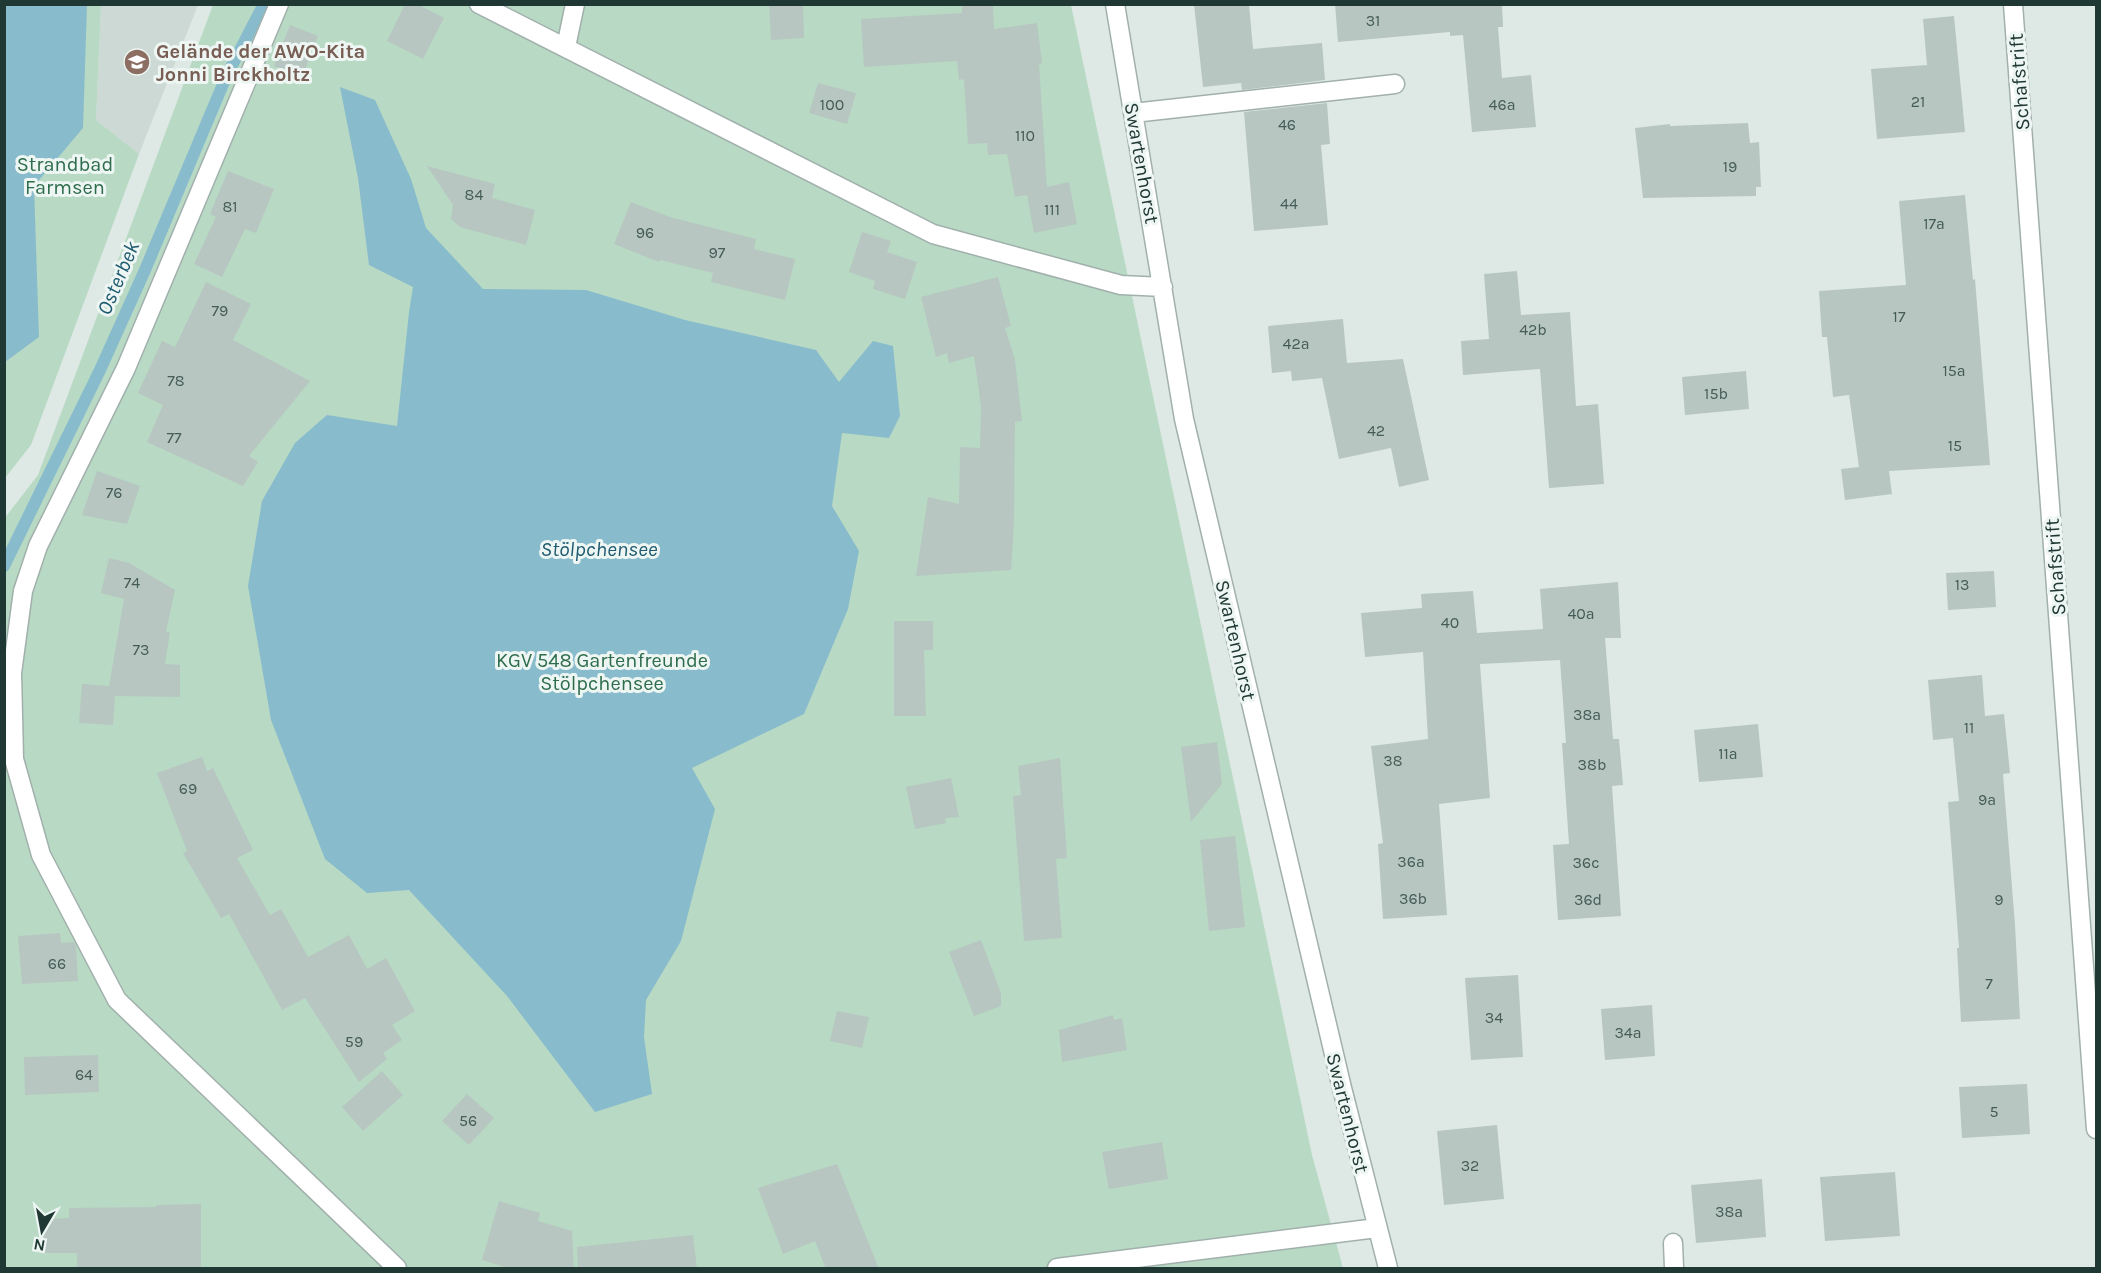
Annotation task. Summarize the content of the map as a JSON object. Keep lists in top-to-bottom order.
{
  "streets": {
    "street": ["Schafstrift", "Swartenhorst"]
  },
  "water": ["Osterbek", "Stölpchensee"],
  "parks": ["Strandbad Farmsen", "KGV 548 Gartenfreunde Stölpchensee"],
  "places": {
    "school or university": ["Gelände der AWO-Kita Jonni Birckholtz"]
  },
  "house_numbers": [
    "31",
    "21",
    "100",
    "46a",
    "46",
    "110",
    "19",
    "84",
    "44",
    "81",
    "111",
    "17a",
    "96",
    "97",
    "79",
    "17",
    "42b",
    "42a",
    "15a",
    "78",
    "15b",
    "42",
    "77",
    "15",
    "76",
    "74",
    "13",
    "40a",
    "40",
    "73",
    "38a",
    "11",
    "11a",
    "38",
    "38b",
    "69",
    "9a",
    "36a",
    "36c",
    "36b",
    "36d",
    "9",
    "66",
    "7",
    "34",
    "34a",
    "59",
    "64",
    "5",
    "56",
    "32",
    "38a"
  ],
  "north": "bottom"
}
